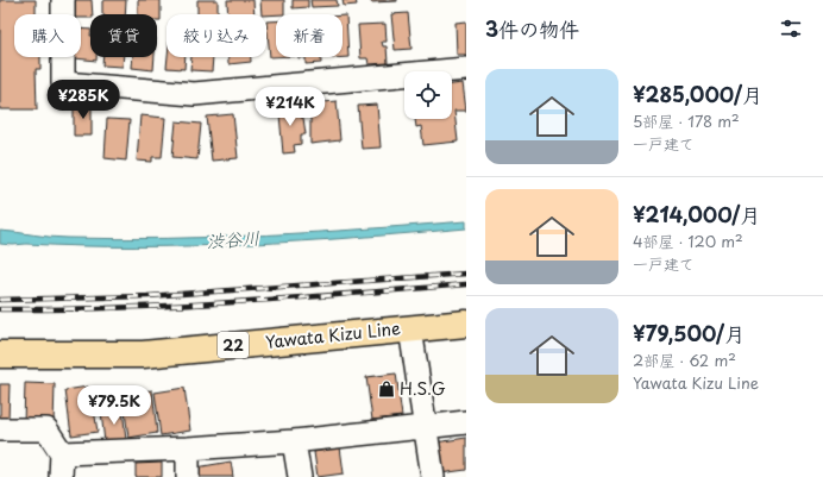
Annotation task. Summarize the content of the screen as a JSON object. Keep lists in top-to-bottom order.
{
  "streets": {
    "main road": ["Yawata Kizu Line", "22"]
  },
  "water": ["渋谷川"],
  "places": {
    "shop": ["H.S.G"]
  },
  "page": {
    "heading": "3件の物件",
    "chip": [
      "購入",
      "賃貸",
      "絞り込み",
      "新着"
    ],
    "list": [
      {
        "name": "¥285,000/月",
        "note": "5部屋 · 178 m² · 一戸建て"
      },
      {
        "name": "¥214,000/月",
        "note": "4部屋 · 120 m² · 一戸建て"
      },
      {
        "name": "¥79,500/月",
        "note": "2部屋 · 62 m² · Yawata Kizu Line"
      }
    ],
    "price": ["¥285K", "¥214K", "¥79.5K"]
  }
}
